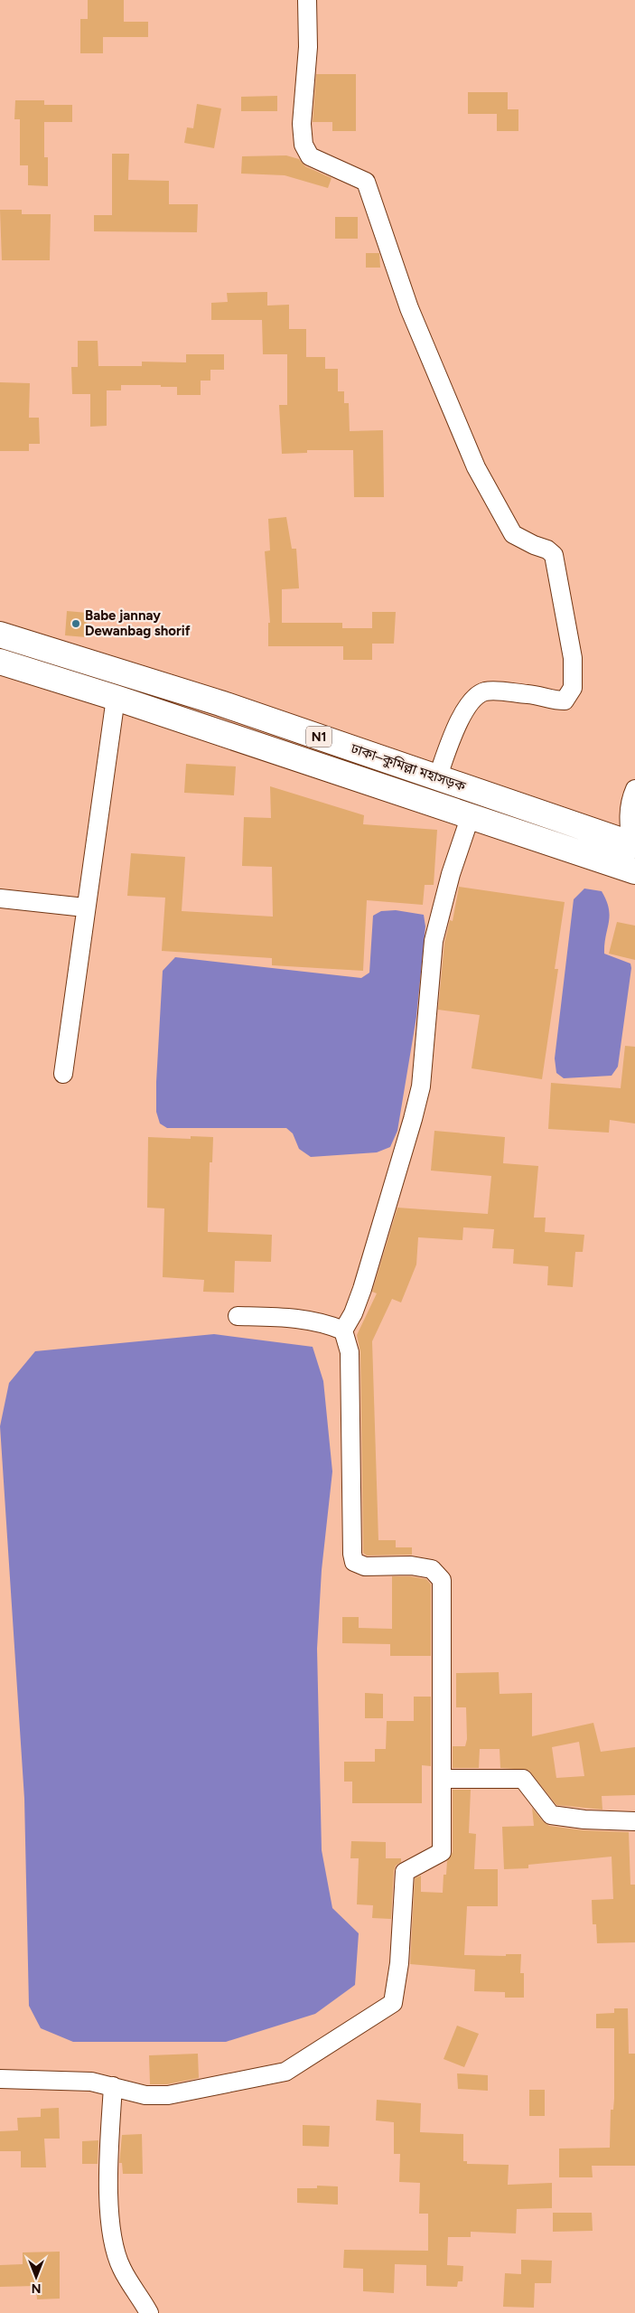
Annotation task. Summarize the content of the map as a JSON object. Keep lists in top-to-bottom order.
{
  "streets": {
    "highway": ["N1", "ঢাকা–কুমিল্লা মহাসড়ক"]
  },
  "places": ["Babe jannay Dewanbag shorif"],
  "north": "bottom"
}
